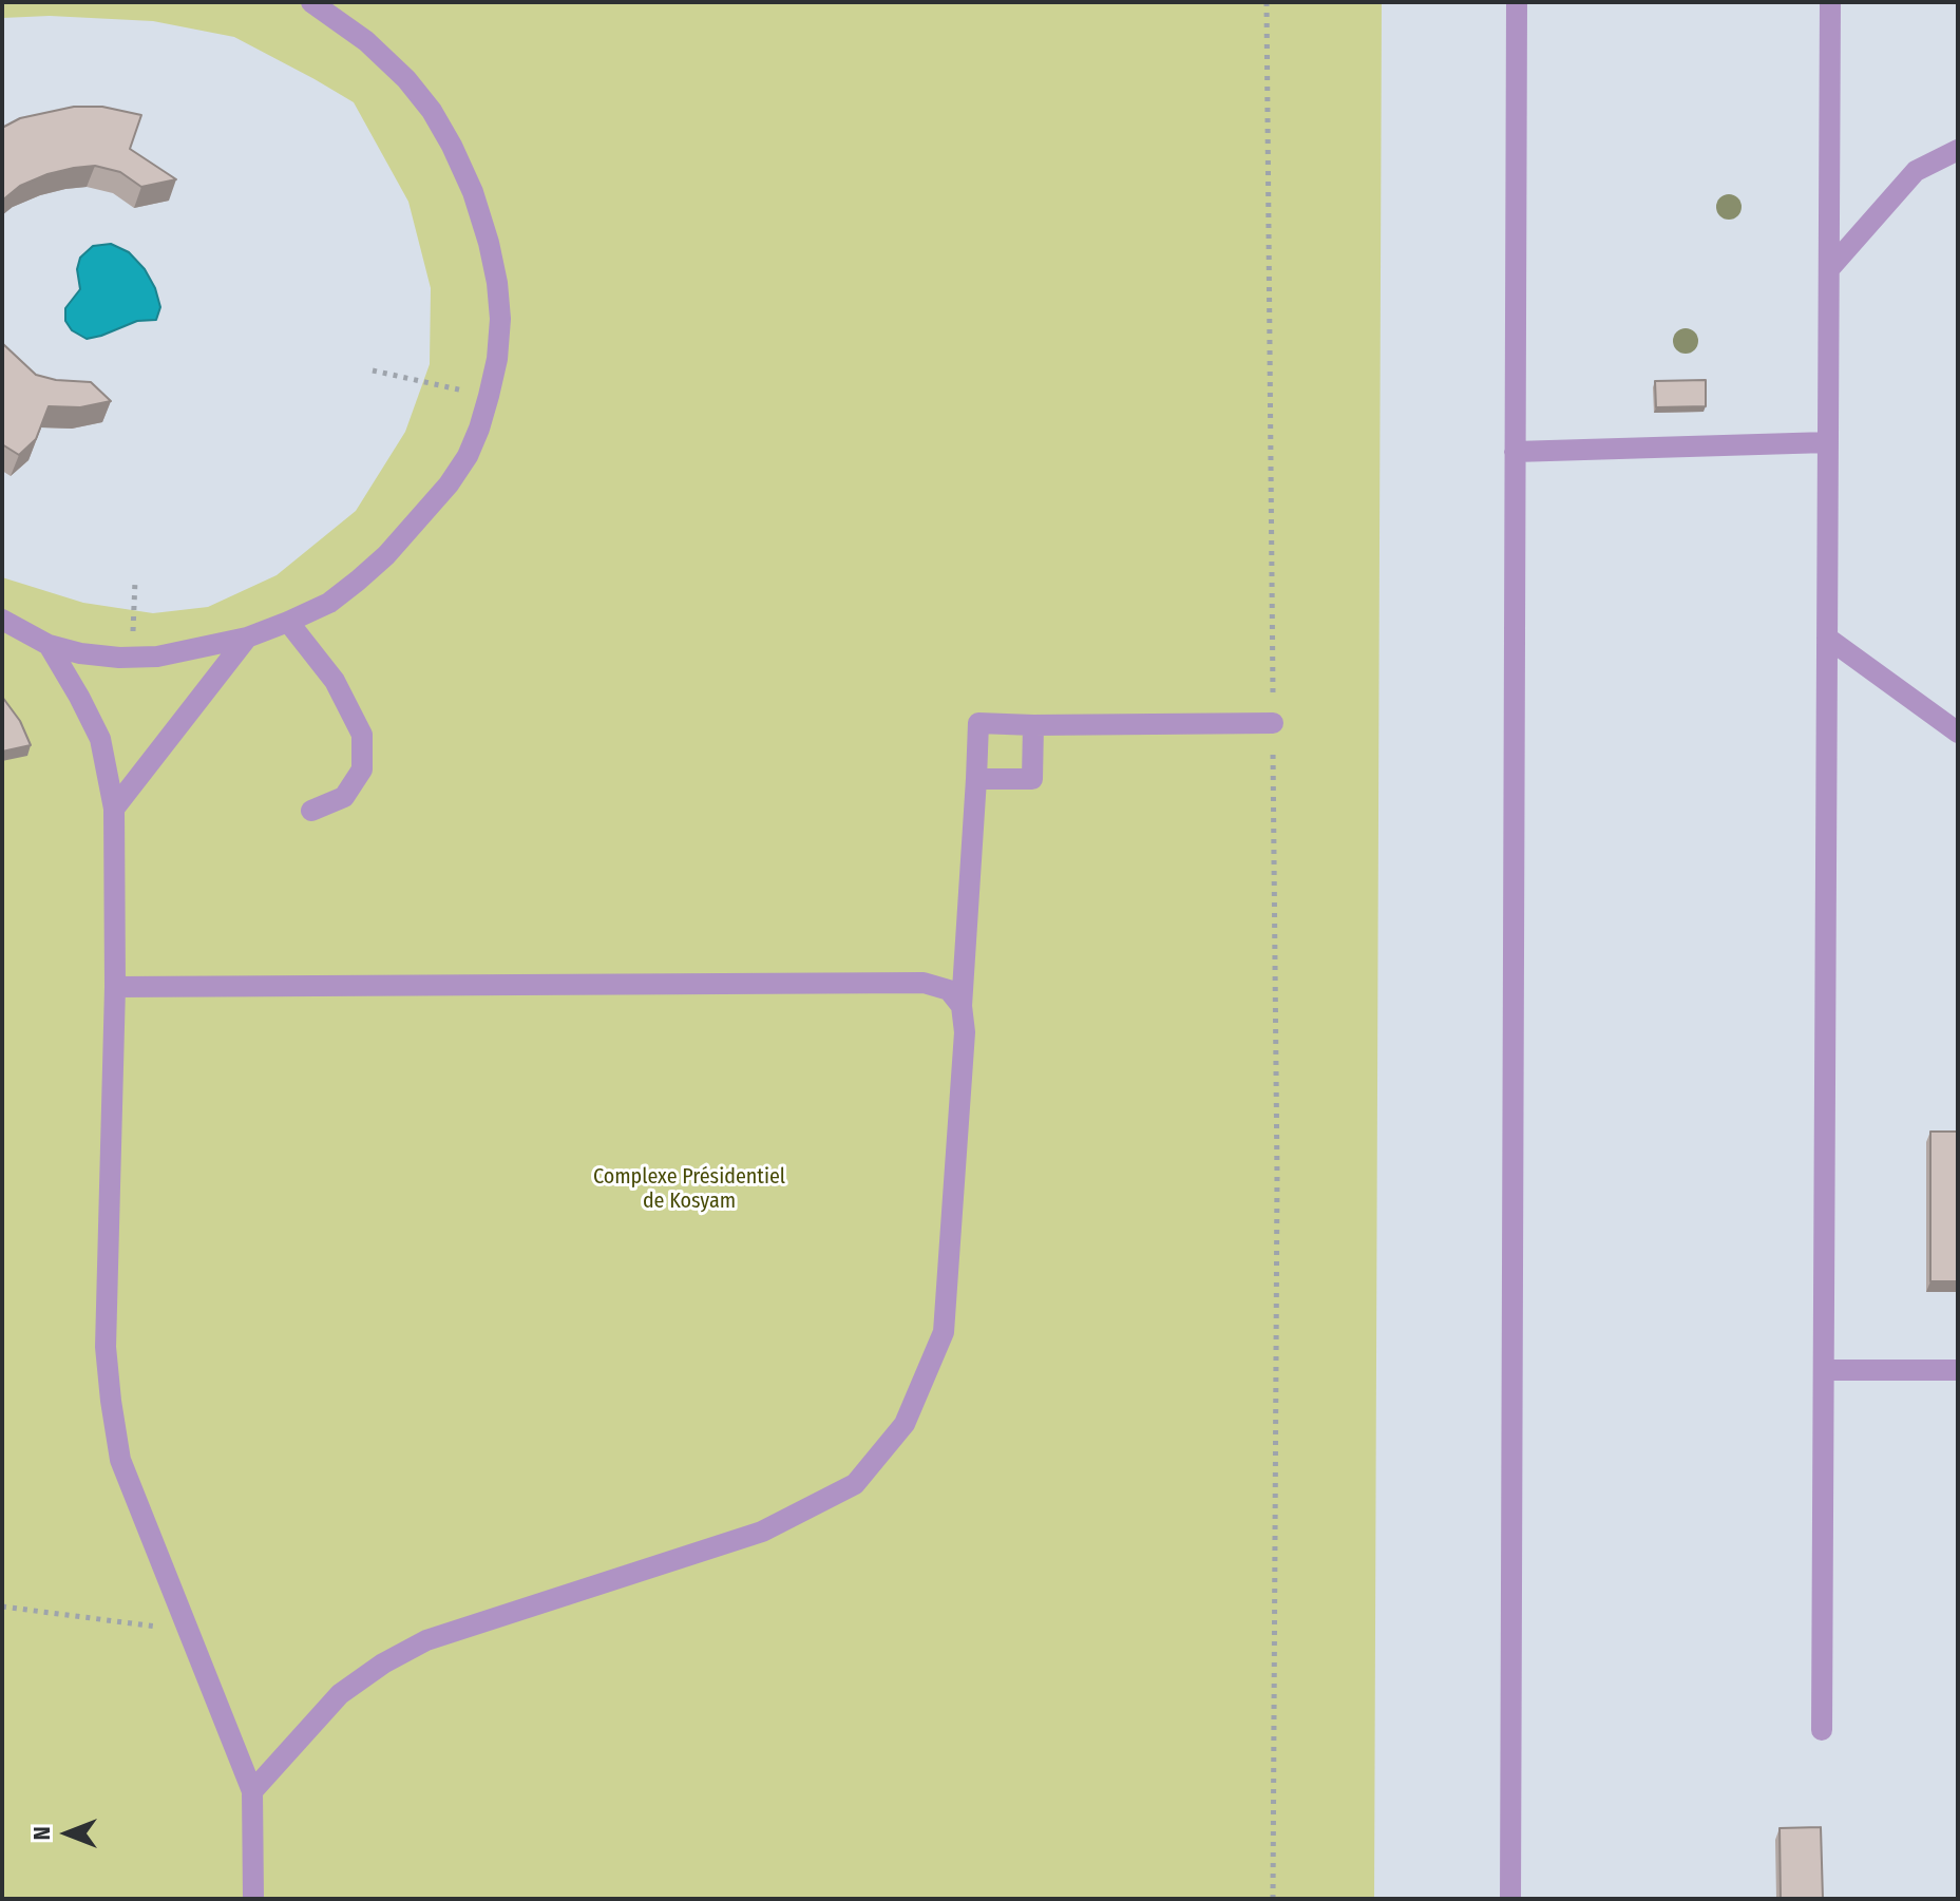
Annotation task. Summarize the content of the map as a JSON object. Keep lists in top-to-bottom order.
{
  "parks": ["Complexe Présidentiel de Kosyam"],
  "north": "left"
}
